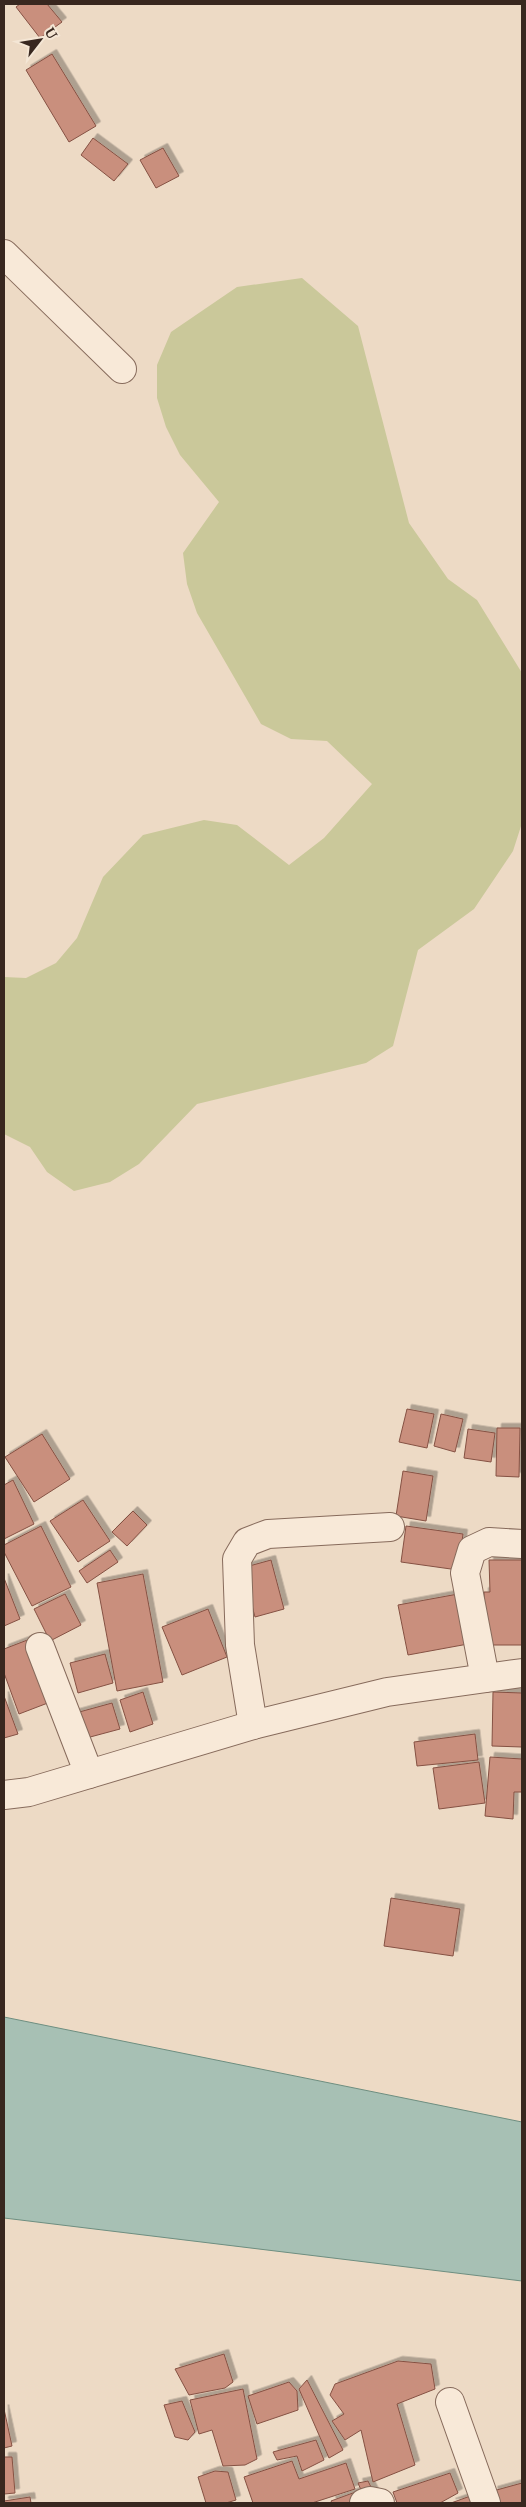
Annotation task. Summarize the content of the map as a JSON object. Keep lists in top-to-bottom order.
{
  "north": "top right"
}
